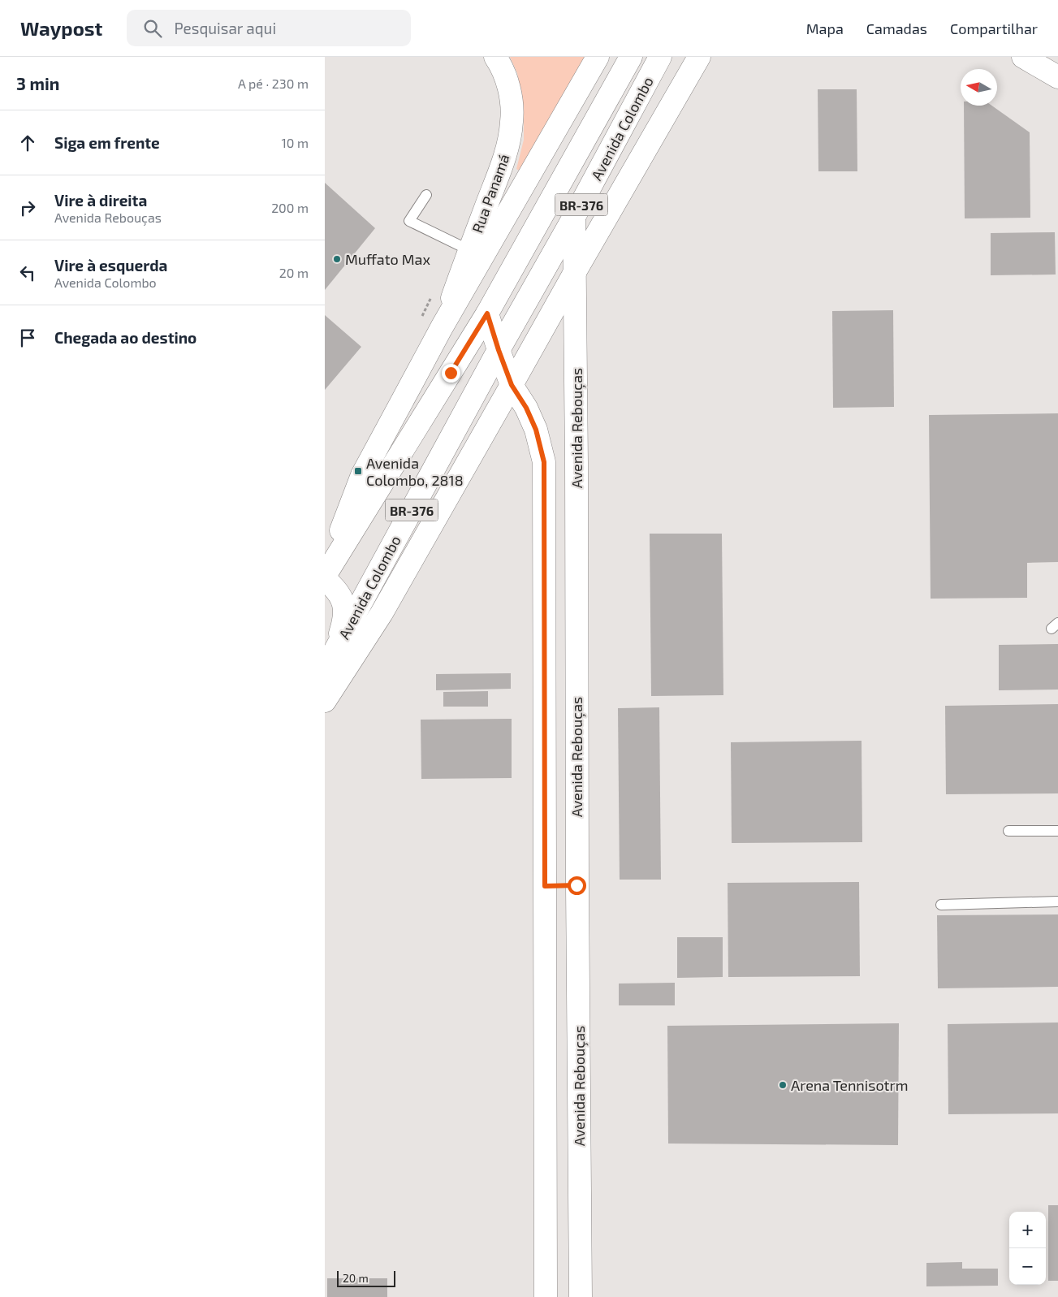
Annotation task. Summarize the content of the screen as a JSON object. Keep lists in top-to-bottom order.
{
  "streets": {
    "main road": [
      "Avenida Colombo",
      "Rua Panamá",
      "BR-376",
      "Avenida Rebouças"
    ]
  },
  "crossings": [
    ["Avenida Colombo", "Rua Panamá"],
    ["Avenida Colombo", "Avenida Rebouças"]
  ],
  "places": {
    "other": ["Muffato Max", "Arena Tennisotrm"],
    "transit": ["Avenida Colombo, 2818"]
  },
  "scale_bar": "20 m",
  "north": "left",
  "page": {
    "header": "Waypost",
    "search": "Pesquisar aqui",
    "nav": ["Mapa", "Camadas", "Compartilhar"],
    "heading": ["3 min", "A pé · 230 m"],
    "list": [
      ["Siga em frente", "10 m"],
      ["Vire à direita", "Avenida Rebouças", "200 m"],
      ["Vire à esquerda", "Avenida Colombo", "20 m"],
      "Chegada ao destino"
    ],
    "map_buttons": ["+", "−"],
    "scale": "20 m"
  }
}
